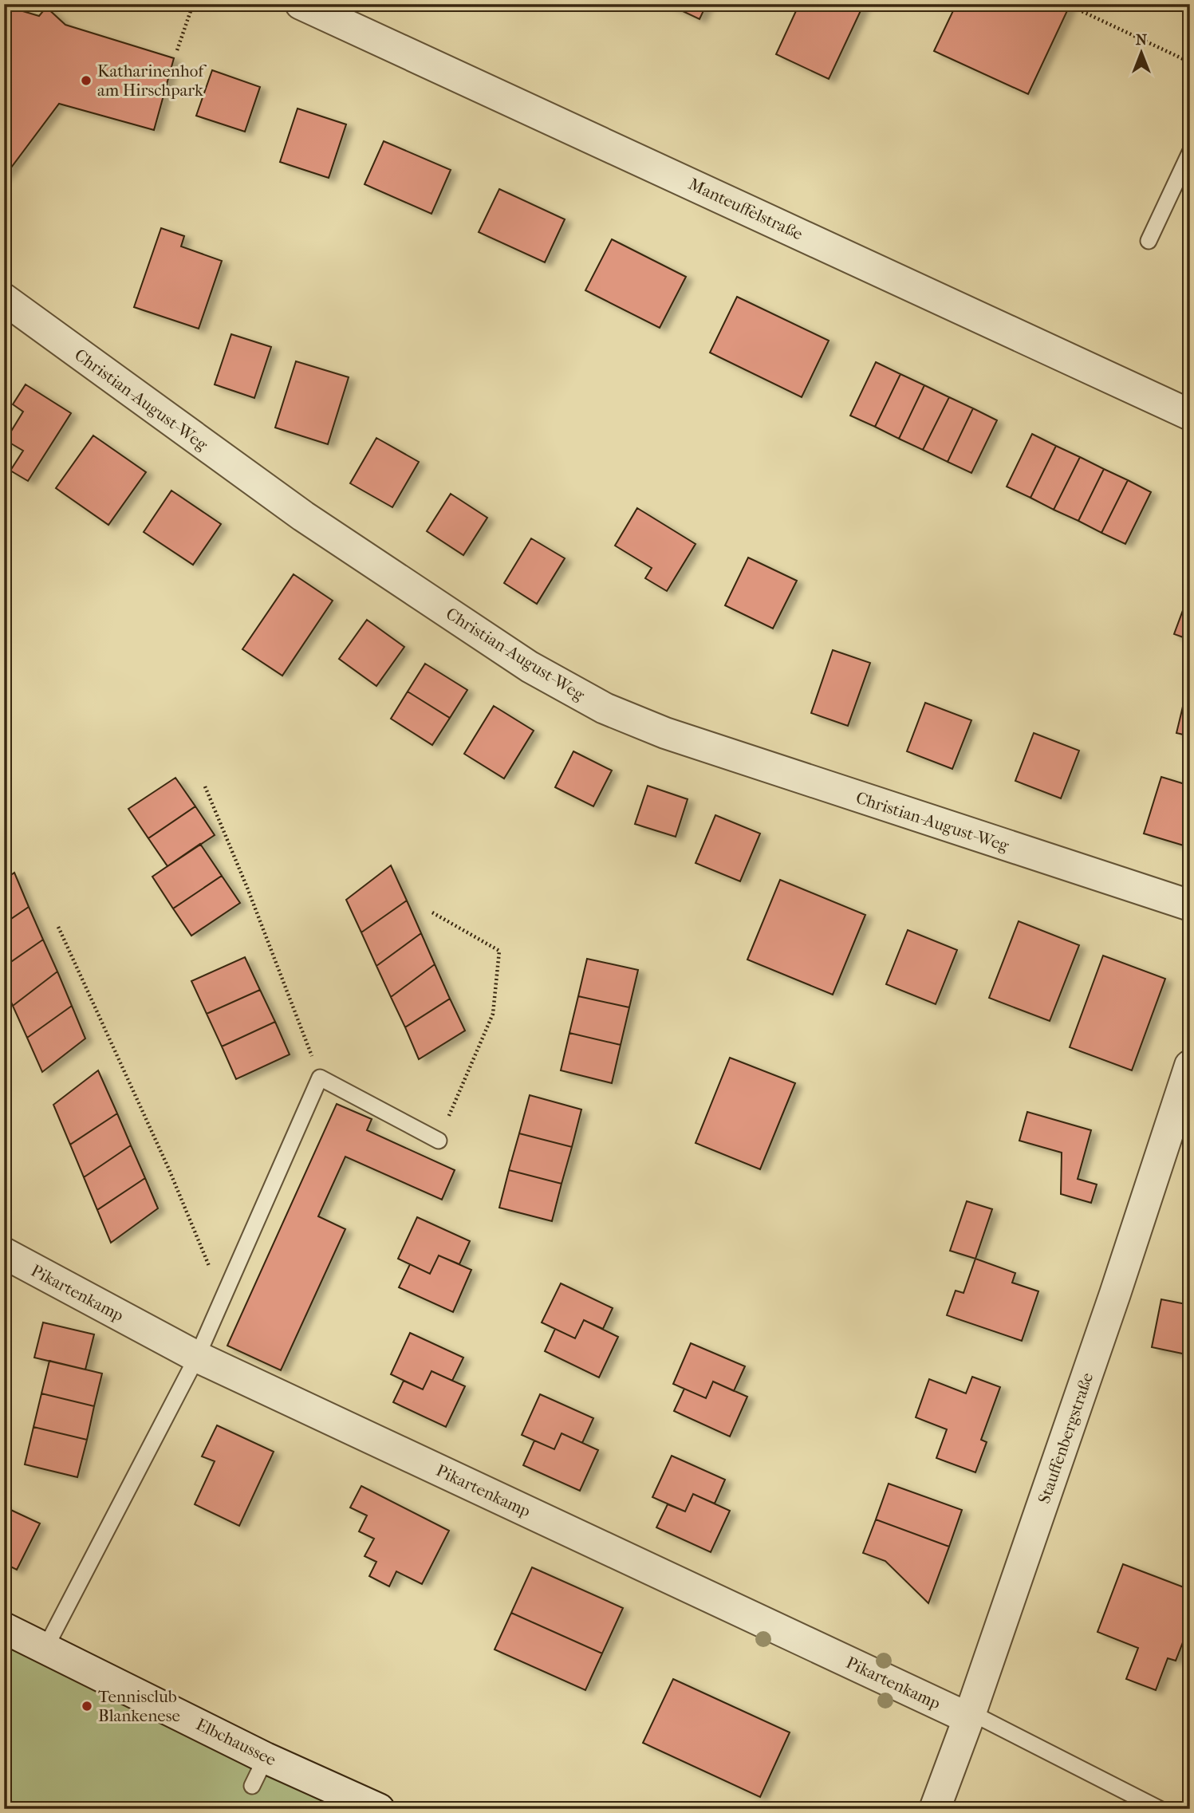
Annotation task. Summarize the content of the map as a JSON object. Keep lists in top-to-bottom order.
{
  "streets": {
    "street": [
      "Manteuffelstraße",
      "Christian-August-Weg",
      "Pikartenkamp",
      "Stauffenbergstraße",
      "Elbchaussee"
    ]
  },
  "crossings": [
    ["Pikartenkamp", "Stauffenbergstraße"]
  ],
  "places": ["Katharinenhof am Hirschpark", "Tennisclub Blankenese"],
  "north": "top"
}
